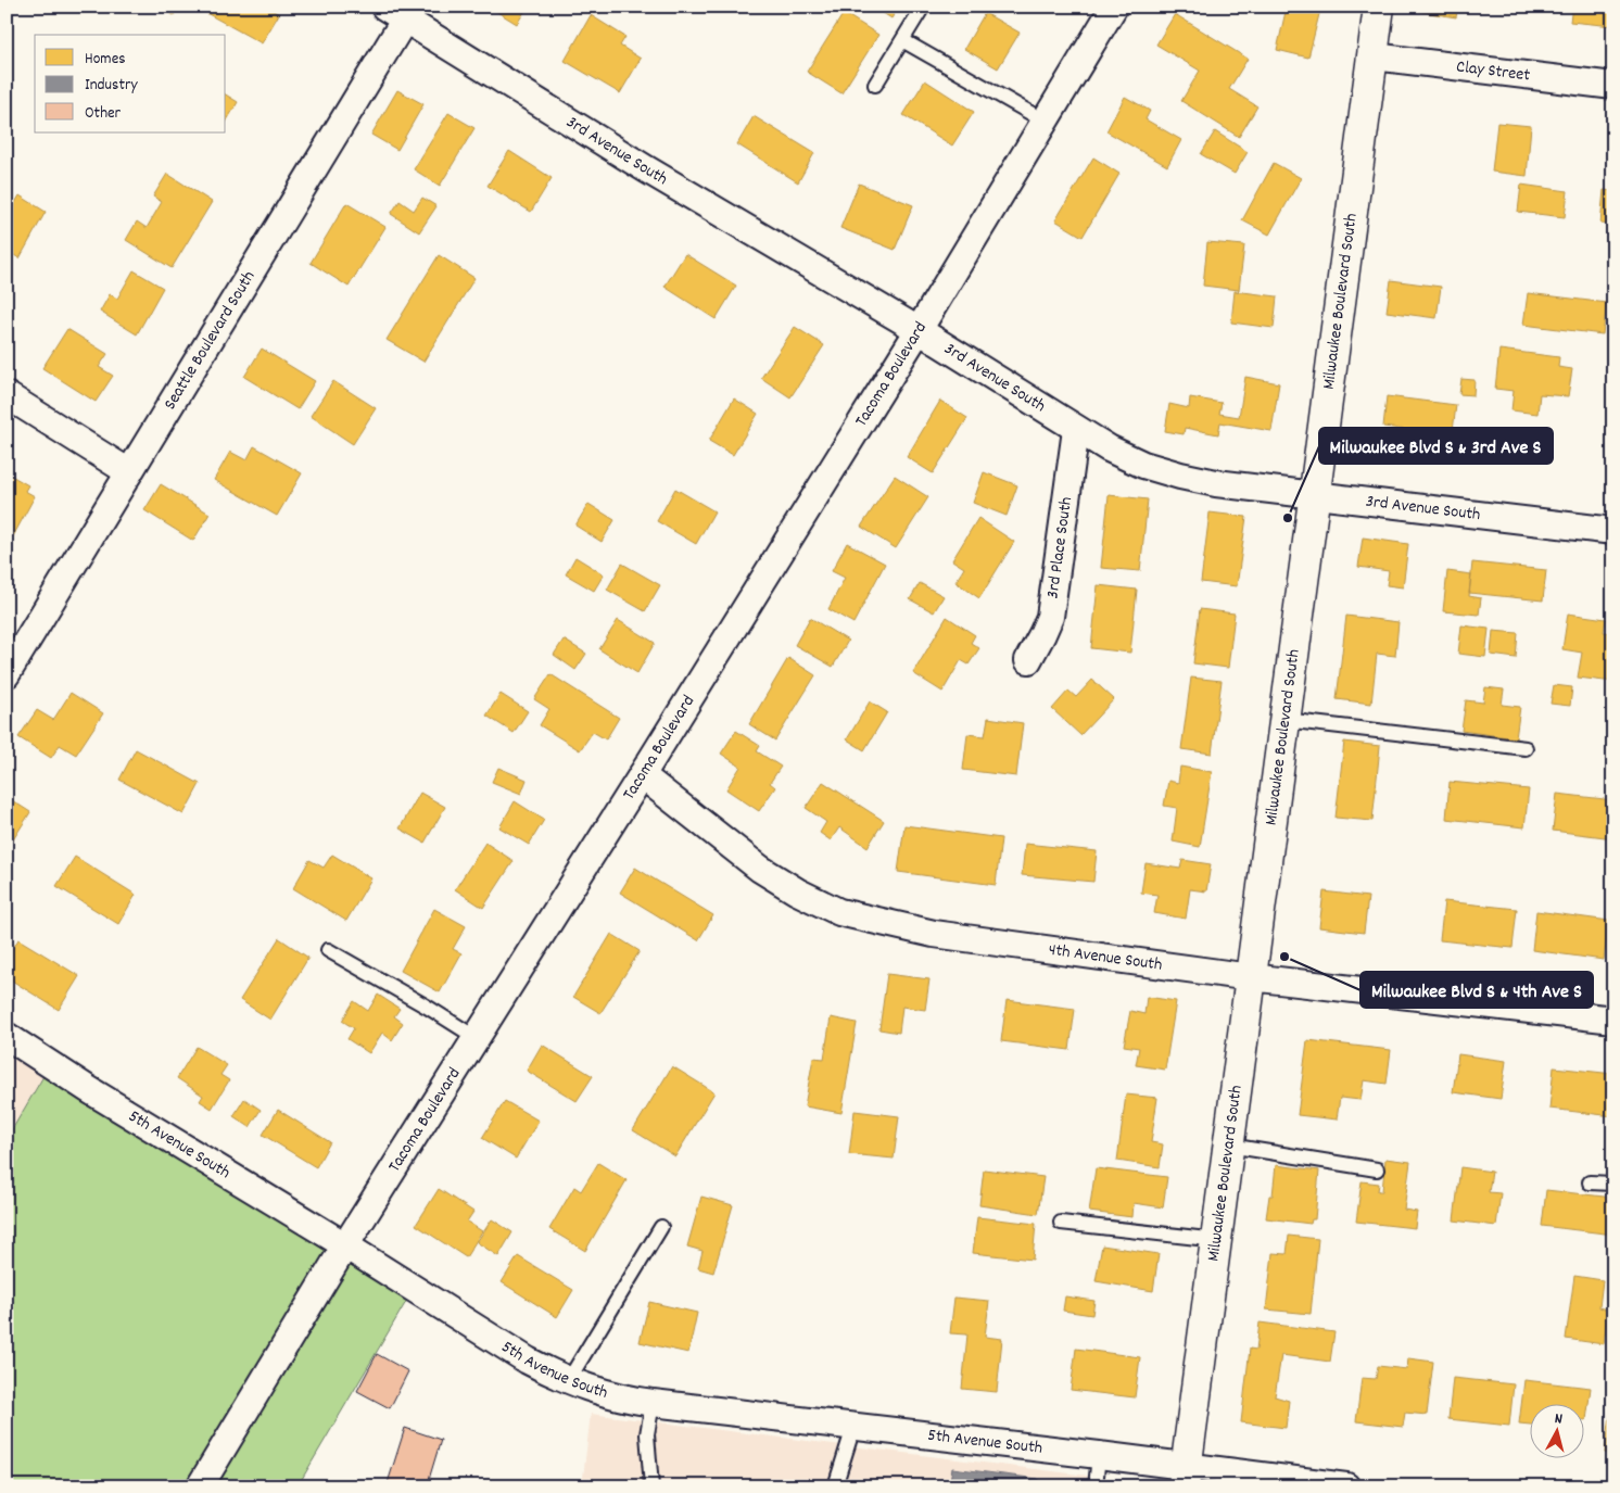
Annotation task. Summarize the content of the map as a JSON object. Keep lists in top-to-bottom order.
{
  "streets": {
    "street": [
      "Clay Street",
      "3rd Avenue South",
      "Milwaukee Boulevard South",
      "Seattle Boulevard South",
      "Tacoma Boulevard",
      "3rd Place South",
      "4th Avenue South",
      "5th Avenue South"
    ]
  },
  "crossings": [
    ["Clay Street", "Milwaukee Boulevard South"],
    ["3rd Avenue South", "Milwaukee Boulevard South"],
    ["3rd Avenue South", "Seattle Boulevard South"],
    ["3rd Avenue South", "Tacoma Boulevard"],
    ["3rd Avenue South", "3rd Place South"],
    ["Milwaukee Boulevard South", "4th Avenue South"],
    ["Milwaukee Boulevard South", "5th Avenue South"],
    ["Tacoma Boulevard", "4th Avenue South"],
    ["Tacoma Boulevard", "5th Avenue South"]
  ],
  "places": ["Milwaukee Blvd S & 3rd Ave S", "Milwaukee Blvd S & 4th Ave S"],
  "legend": ["Homes", "Industry", "Other"],
  "north": "top"
}
